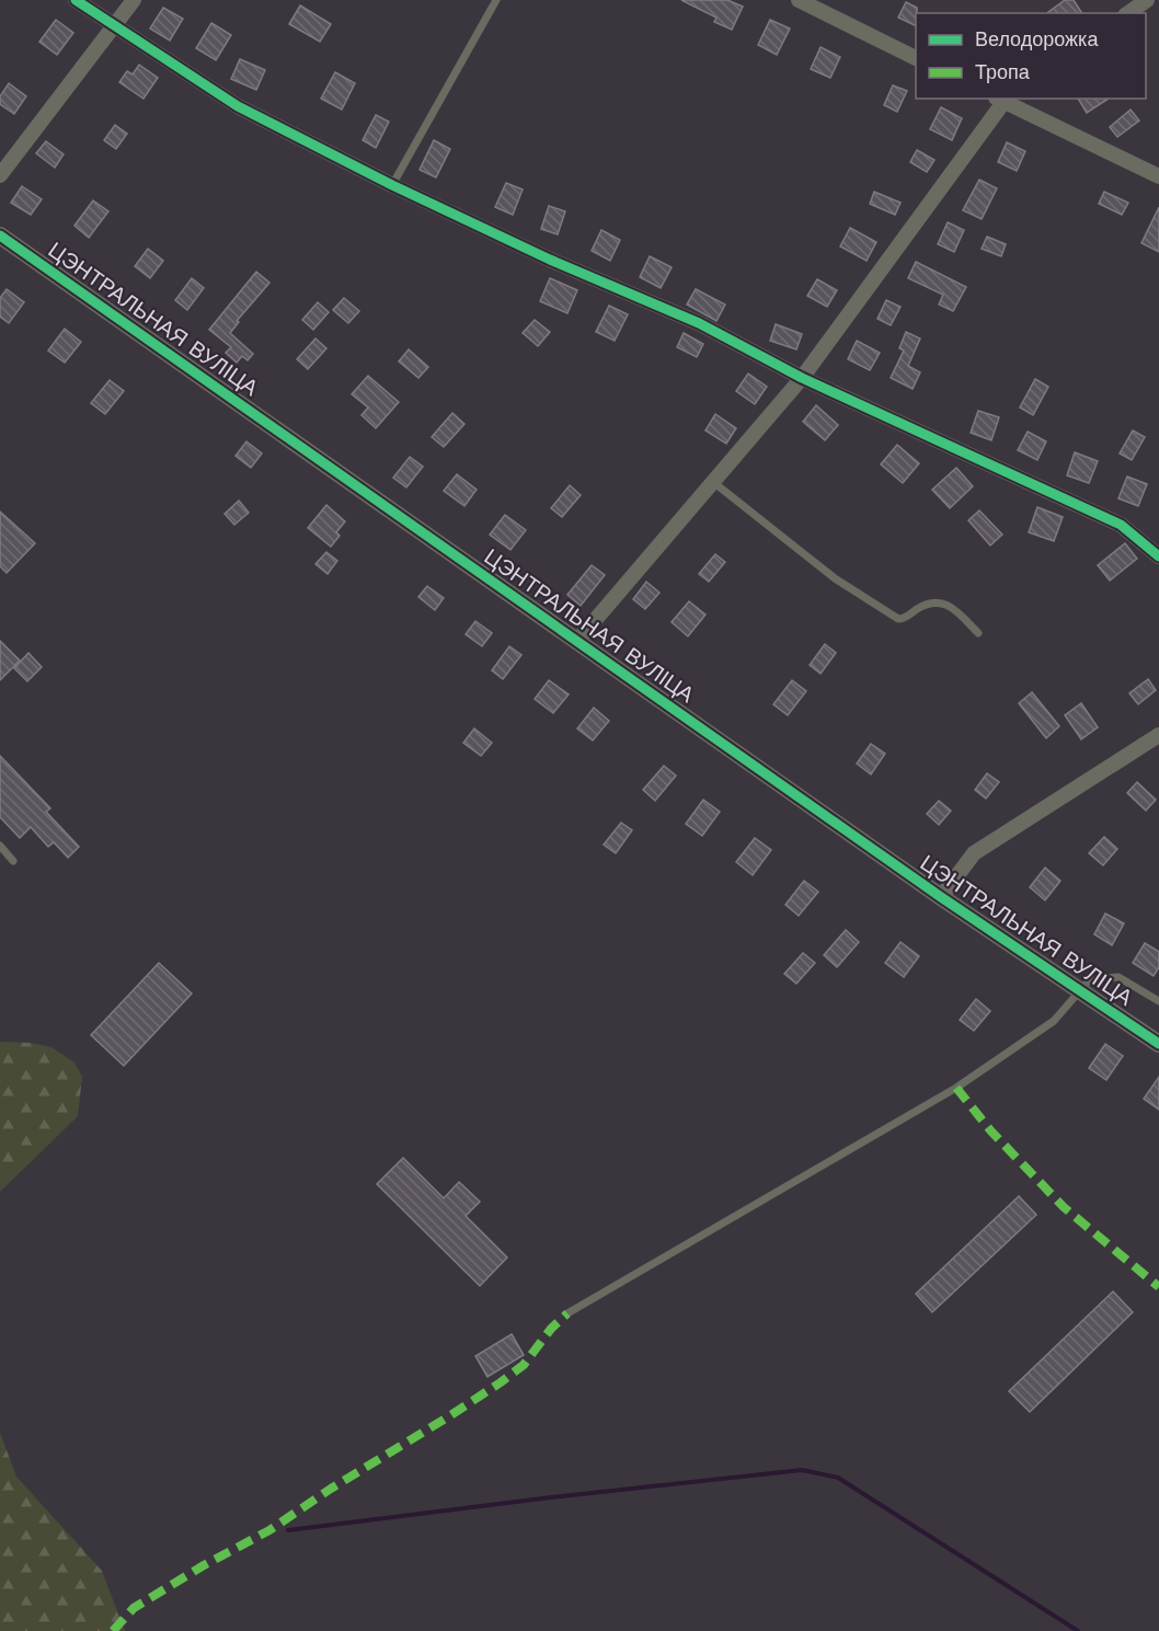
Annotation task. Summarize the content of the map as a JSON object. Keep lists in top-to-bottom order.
{
  "streets": {
    "street": ["ЦЭНТРАЛЬНАЯ ВУЛІЦА"]
  },
  "legend": ["Велодорожка", "Тропа"]
}
